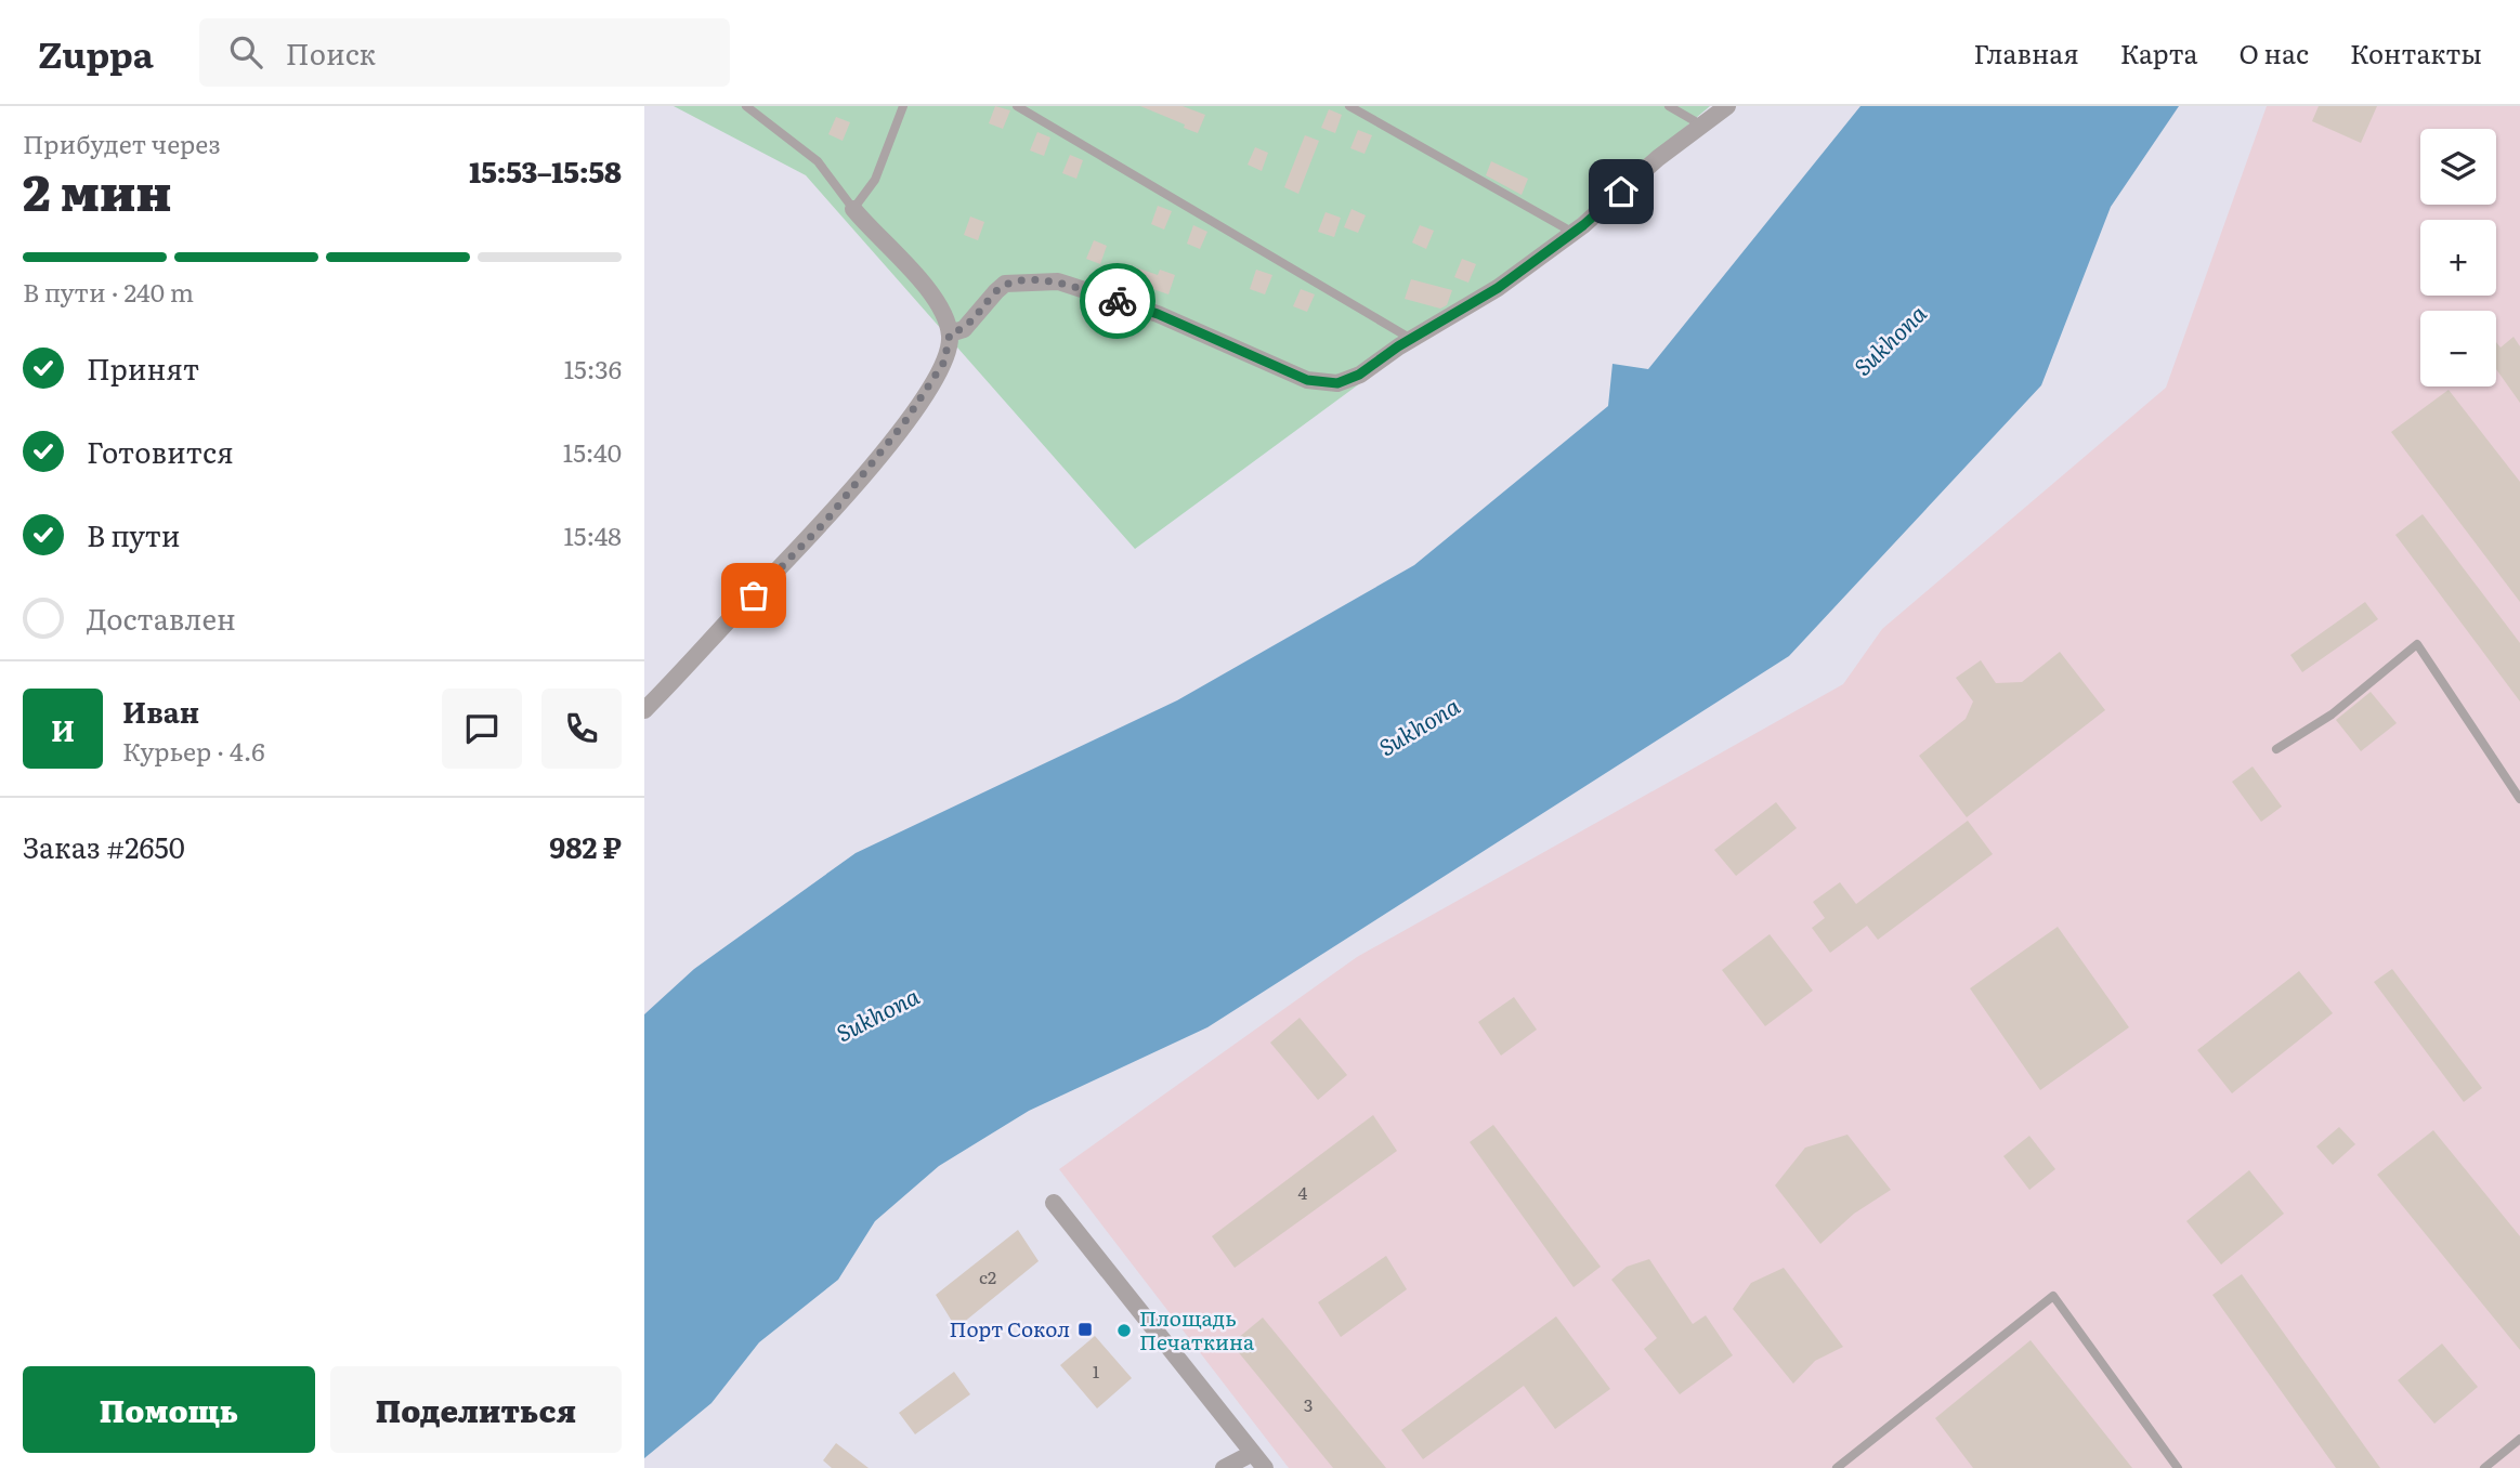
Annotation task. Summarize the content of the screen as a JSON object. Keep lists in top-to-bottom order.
{
  "water": ["Sukhona"],
  "places": {
    "transit": ["Порт Сокол"],
    "other": ["Площадь Печаткина"]
  },
  "house_numbers": [
    "4",
    "с2",
    "1",
    "3"
  ],
  "page": {
    "header": "Zuppa",
    "search": "Поиск",
    "nav": [
      "Главная",
      "Карта",
      "О нас",
      "Контакты"
    ],
    "heading": ["2 мин", "Прибудет через", "15:53–15:58"],
    "panel": [
      "Иван",
      "Курьер · 4.6",
      "Заказ #2650",
      "982 ₽"
    ],
    "map_buttons": ["+", "−"],
    "bar": "В пути · 240 m",
    "list": [
      ["Принят", "15:36"],
      ["Готовится", "15:40"],
      ["В пути", "15:48"],
      "Доставлен"
    ],
    "round": "И",
    "buttons": ["Помощь", "Поделиться"]
  }
}
